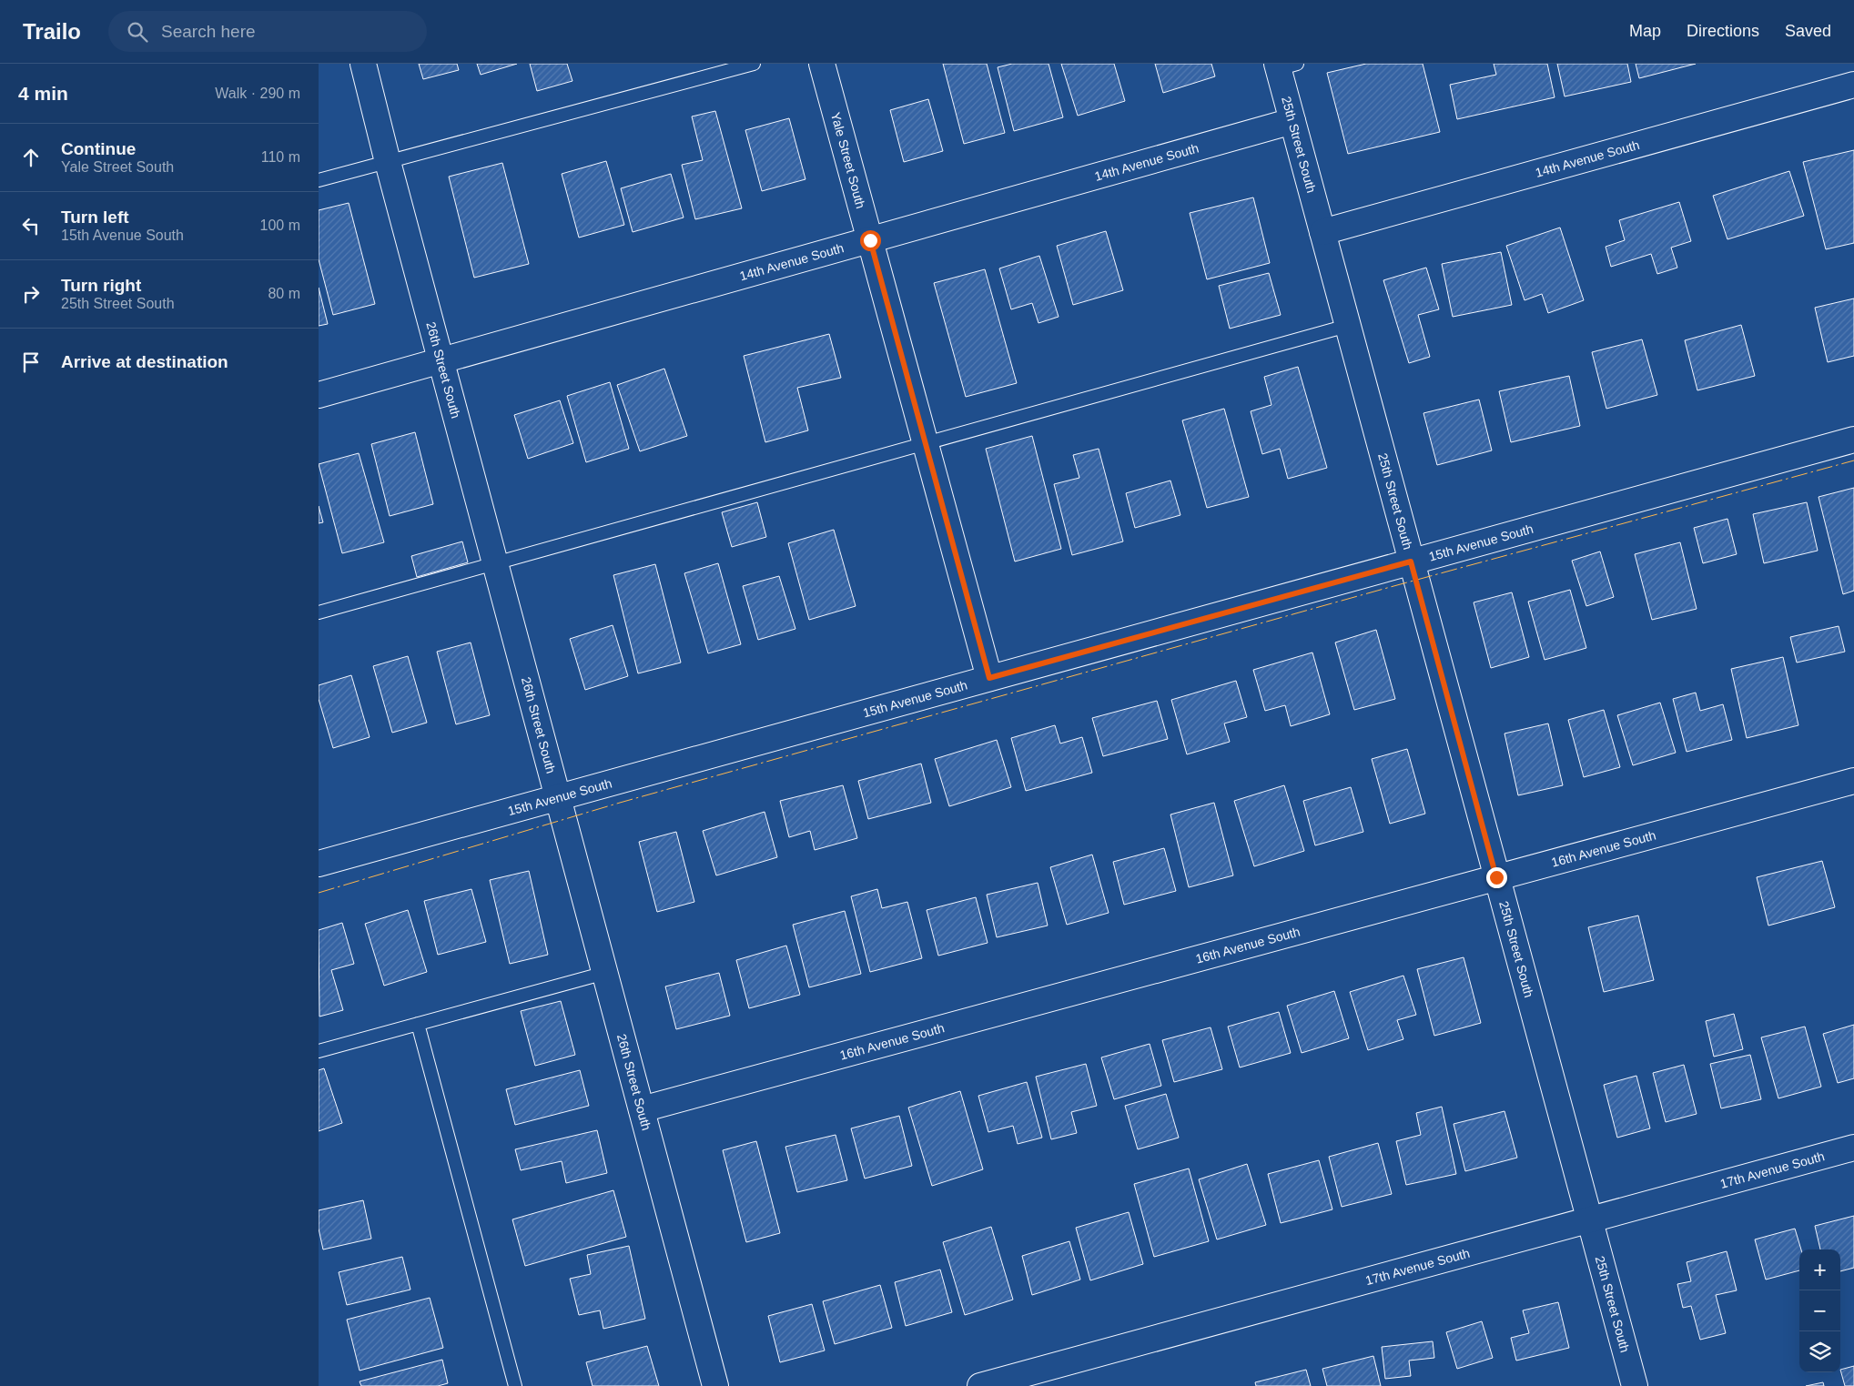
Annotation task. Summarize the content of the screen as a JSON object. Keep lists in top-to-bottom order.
{
  "streets": {
    "street": [
      "25th Street South",
      "14th Avenue South",
      "Yale Street South",
      "26th Street South",
      "15th Avenue South",
      "16th Avenue South",
      "17th Avenue South"
    ]
  },
  "crossings": [
    ["25th Street South", "14th Avenue South"],
    ["25th Street South", "15th Avenue South"],
    ["25th Street South", "16th Avenue South"],
    ["25th Street South", "17th Avenue South"],
    ["14th Avenue South", "Yale Street South"],
    ["14th Avenue South", "26th Street South"],
    ["Yale Street South", "15th Avenue South"],
    ["26th Street South", "15th Avenue South"],
    ["26th Street South", "16th Avenue South"]
  ],
  "page": {
    "header": "Trailo",
    "search": "Search here",
    "nav": ["Map", "Directions", "Saved"],
    "heading": ["4 min", "Walk · 290 m"],
    "list": [
      ["Continue", "Yale Street South", "110 m"],
      ["Turn left", "15th Avenue South", "100 m"],
      ["Turn right", "25th Street South", "80 m"],
      "Arrive at destination"
    ],
    "map_buttons": ["+", "−"]
  }
}
